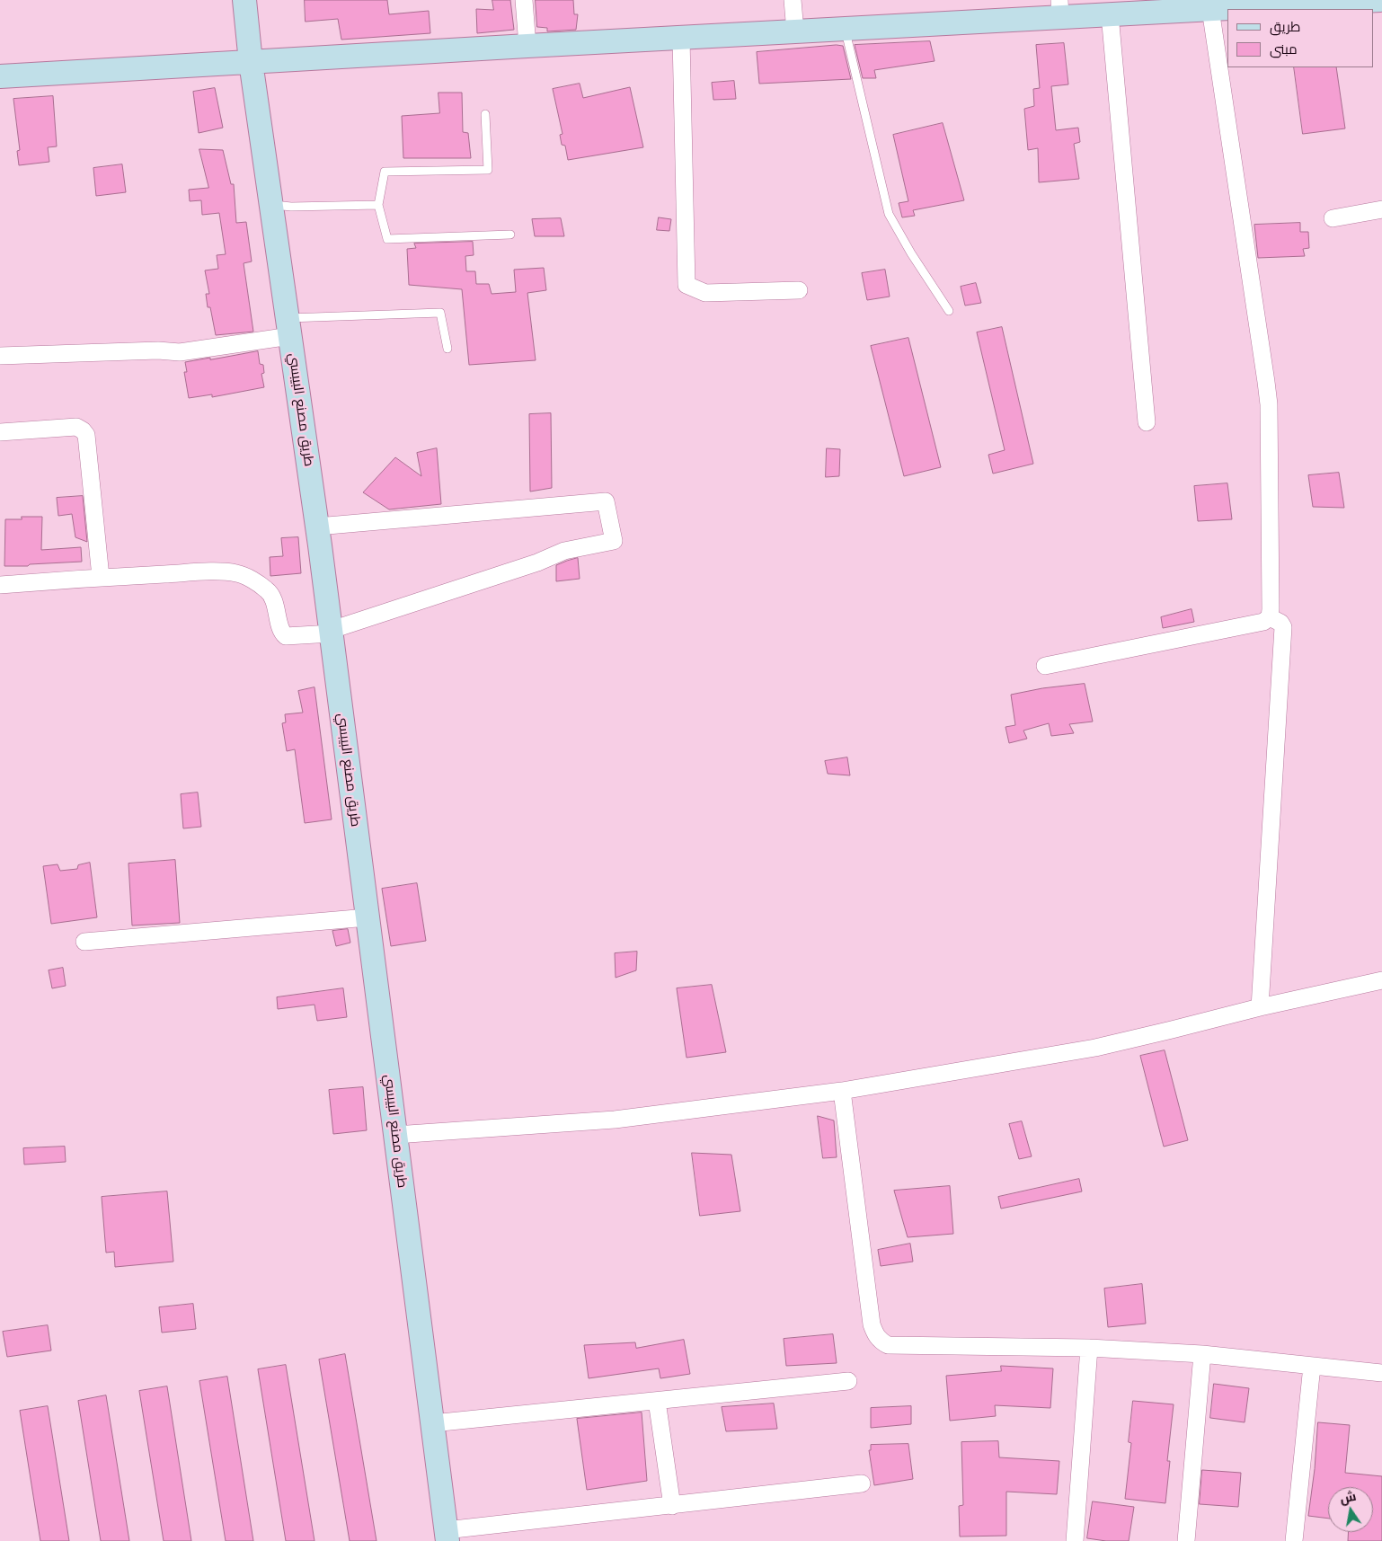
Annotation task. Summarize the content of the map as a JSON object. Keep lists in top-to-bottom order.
{
  "streets": {
    "main road": ["طريق مصنع البيبسي"]
  },
  "legend": ["طريق", "مبنى"],
  "north": "top"
}
